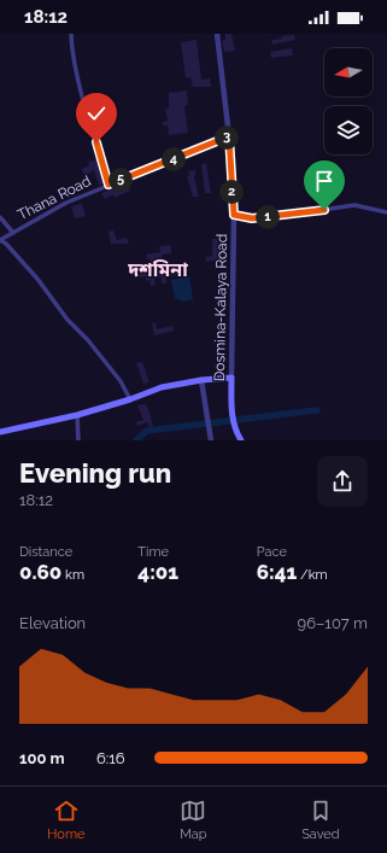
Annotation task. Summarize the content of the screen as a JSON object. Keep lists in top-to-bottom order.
{
  "streets": {
    "main road": ["Dosmina-Kalaya Road"],
    "street": ["Thana Road"]
  },
  "crossings": [
    ["Thana Road", "Dosmina-Kalaya Road"]
  ],
  "districts": ["দশমিনা"],
  "north": "left",
  "page": {
    "status": "18:12",
    "pins": [
      "3",
      "4",
      "5",
      "2",
      "1"
    ],
    "heading": ["Evening run", "18:12"],
    "stats": [
      ["Distance", "0.60 km"],
      ["Time", "4:01"],
      ["Pace", "6:41 /km"]
    ],
    "chart": ["Elevation", "96–107 m"],
    "list": [
      {
        "name": "100 m",
        "note": "6:16"
      }
    ],
    "tabs": ["Home", "Map", "Saved"]
  }
}
